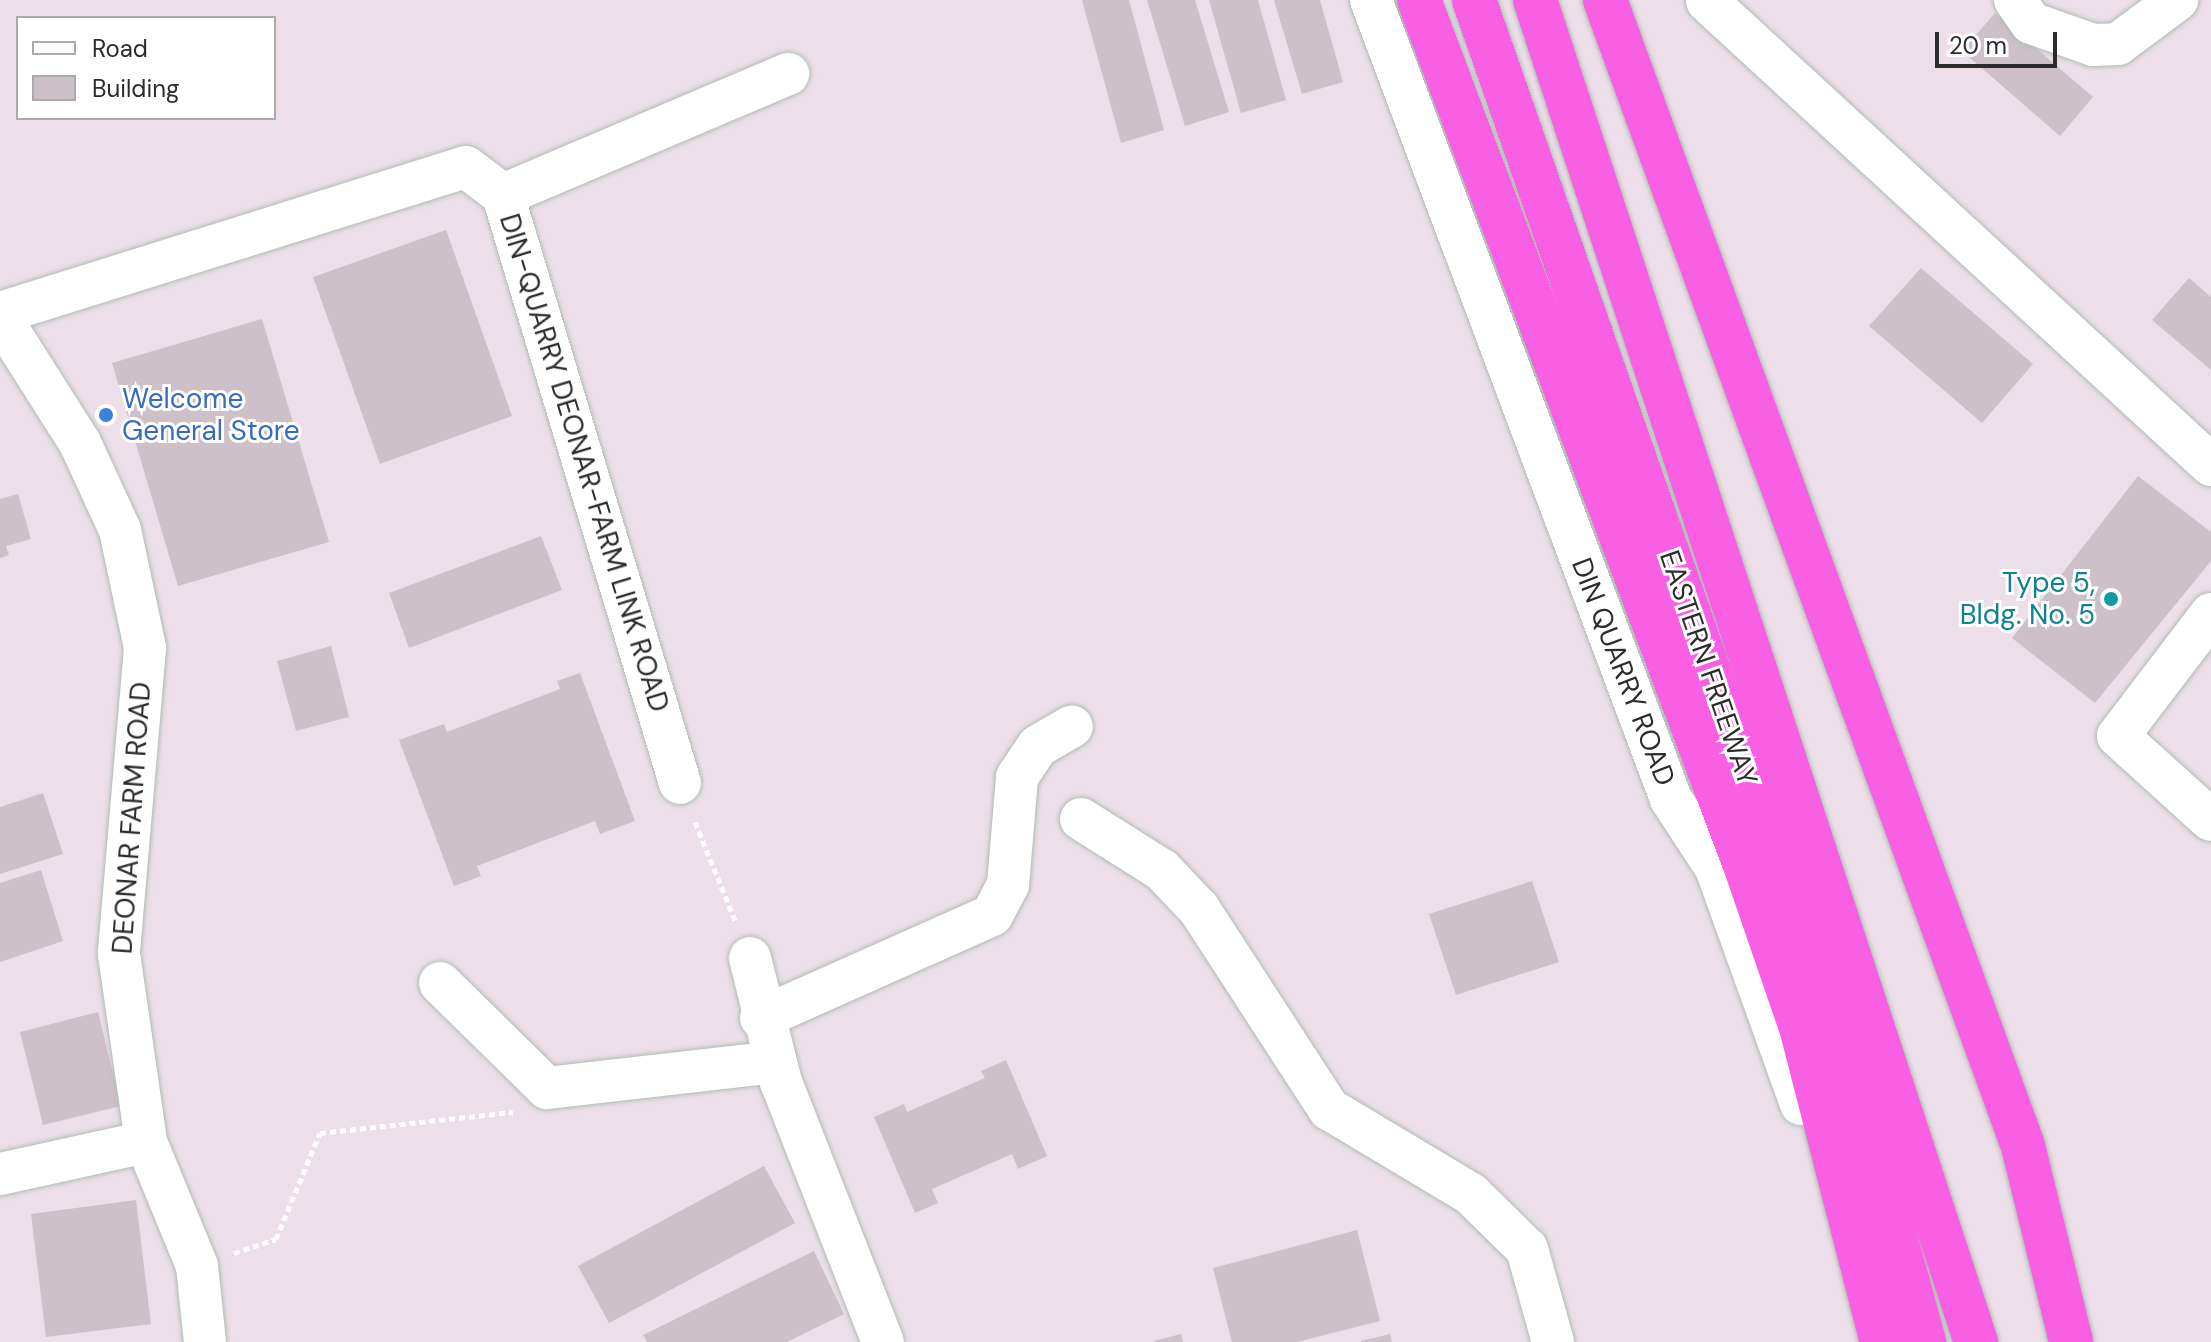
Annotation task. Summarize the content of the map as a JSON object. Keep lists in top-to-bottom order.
{
  "streets": {
    "highway": ["EASTERN FREEWAY"],
    "street": ["DIN-QUARRY DEONAR-FARM LINK ROAD", "DIN QUARRY ROAD", "DEONAR FARM ROAD"]
  },
  "crossings": [
    ["DIN-QUARRY DEONAR-FARM LINK ROAD", "DEONAR FARM ROAD"]
  ],
  "places": ["Welcome General Store", "Type 5, Bldg. No. 5"],
  "legend": ["Road", "Building"],
  "scale_bar": "20 m"
}
